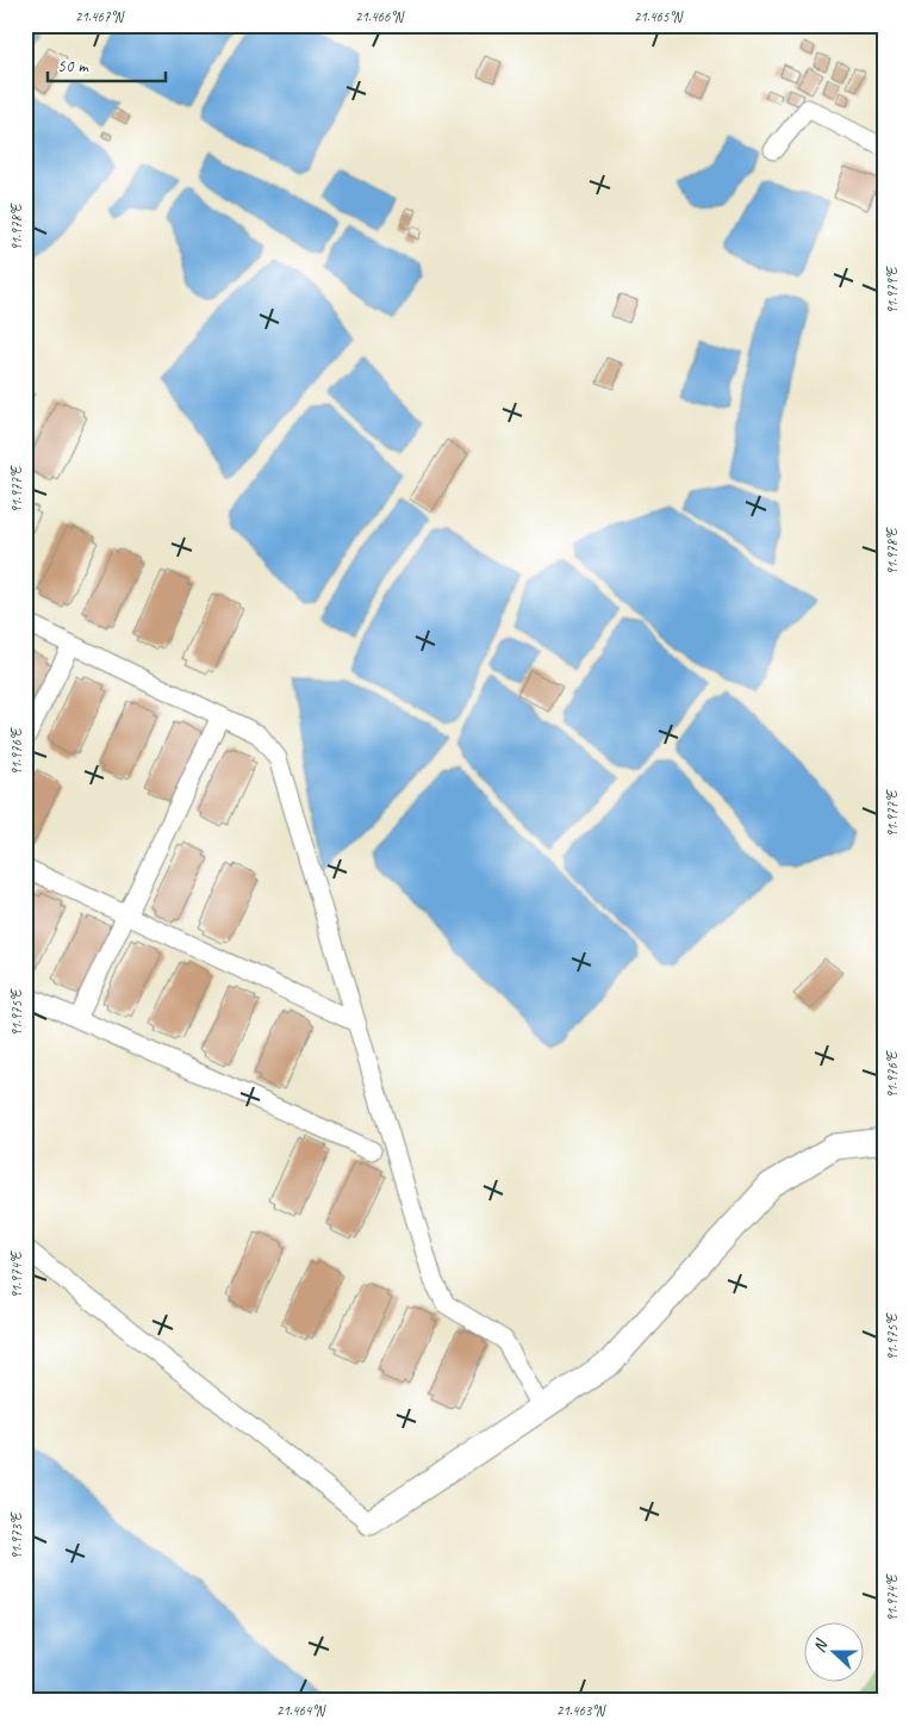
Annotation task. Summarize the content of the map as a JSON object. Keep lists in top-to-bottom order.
{
  "scale_bar": "50 m",
  "north": "left",
  "coordinates": [
    "21.467°N",
    "21.466°N",
    "21.465°N",
    "91.978°E",
    "91.979°E",
    "91.977°E",
    "91.976°E",
    "91.975°E",
    "91.974°E",
    "91.973°E",
    "21.464°N",
    "21.463°N"
  ]
}
